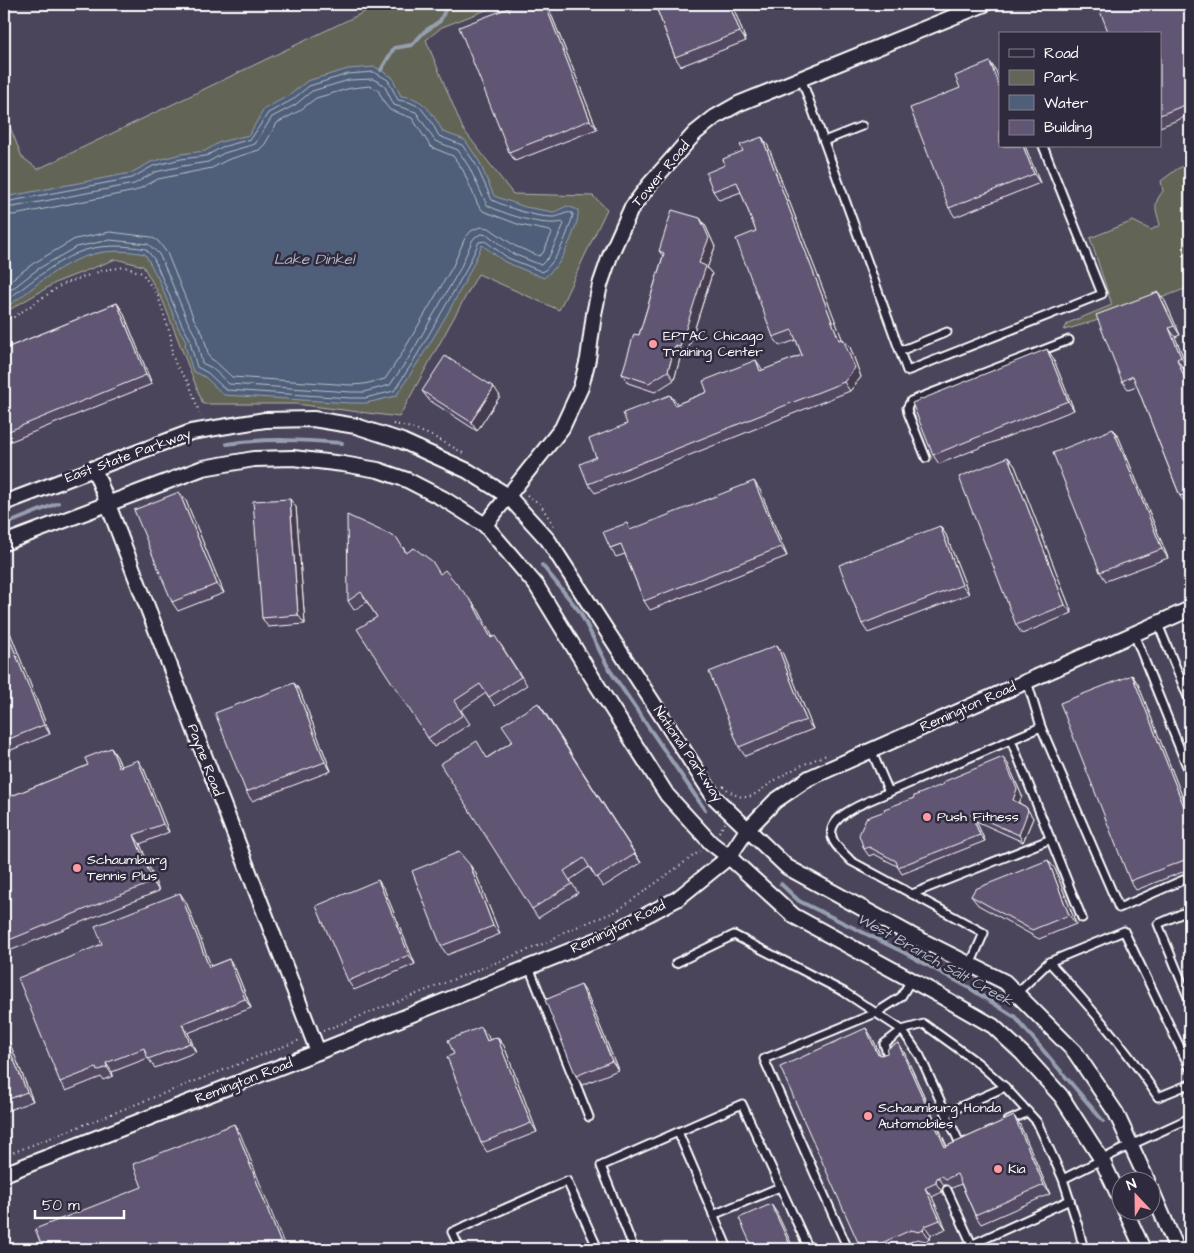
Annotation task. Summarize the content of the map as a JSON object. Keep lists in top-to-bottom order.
{
  "streets": {
    "street": [
      "Tower Road",
      "East State Parkway",
      "Remington Road",
      "National Parkway",
      "Payne Road"
    ]
  },
  "crossings": [
    ["Tower Road", "East State Parkway"],
    ["Tower Road", "National Parkway"],
    ["East State Parkway", "National Parkway"],
    ["East State Parkway", "Payne Road"],
    ["Remington Road", "National Parkway"],
    ["Remington Road", "Payne Road"]
  ],
  "water": ["Lake Dinkel", "West Branch Salt Creek"],
  "places": [
    "EPTAC Chicago Training Center",
    "Push Fitness",
    "Schaumburg Tennis Plus",
    "Schaumburg Honda Automobiles",
    "Kia"
  ],
  "legend": [
    "Road",
    "Park",
    "Water",
    "Building"
  ],
  "scale_bar": "50 m",
  "north": "top"
}
